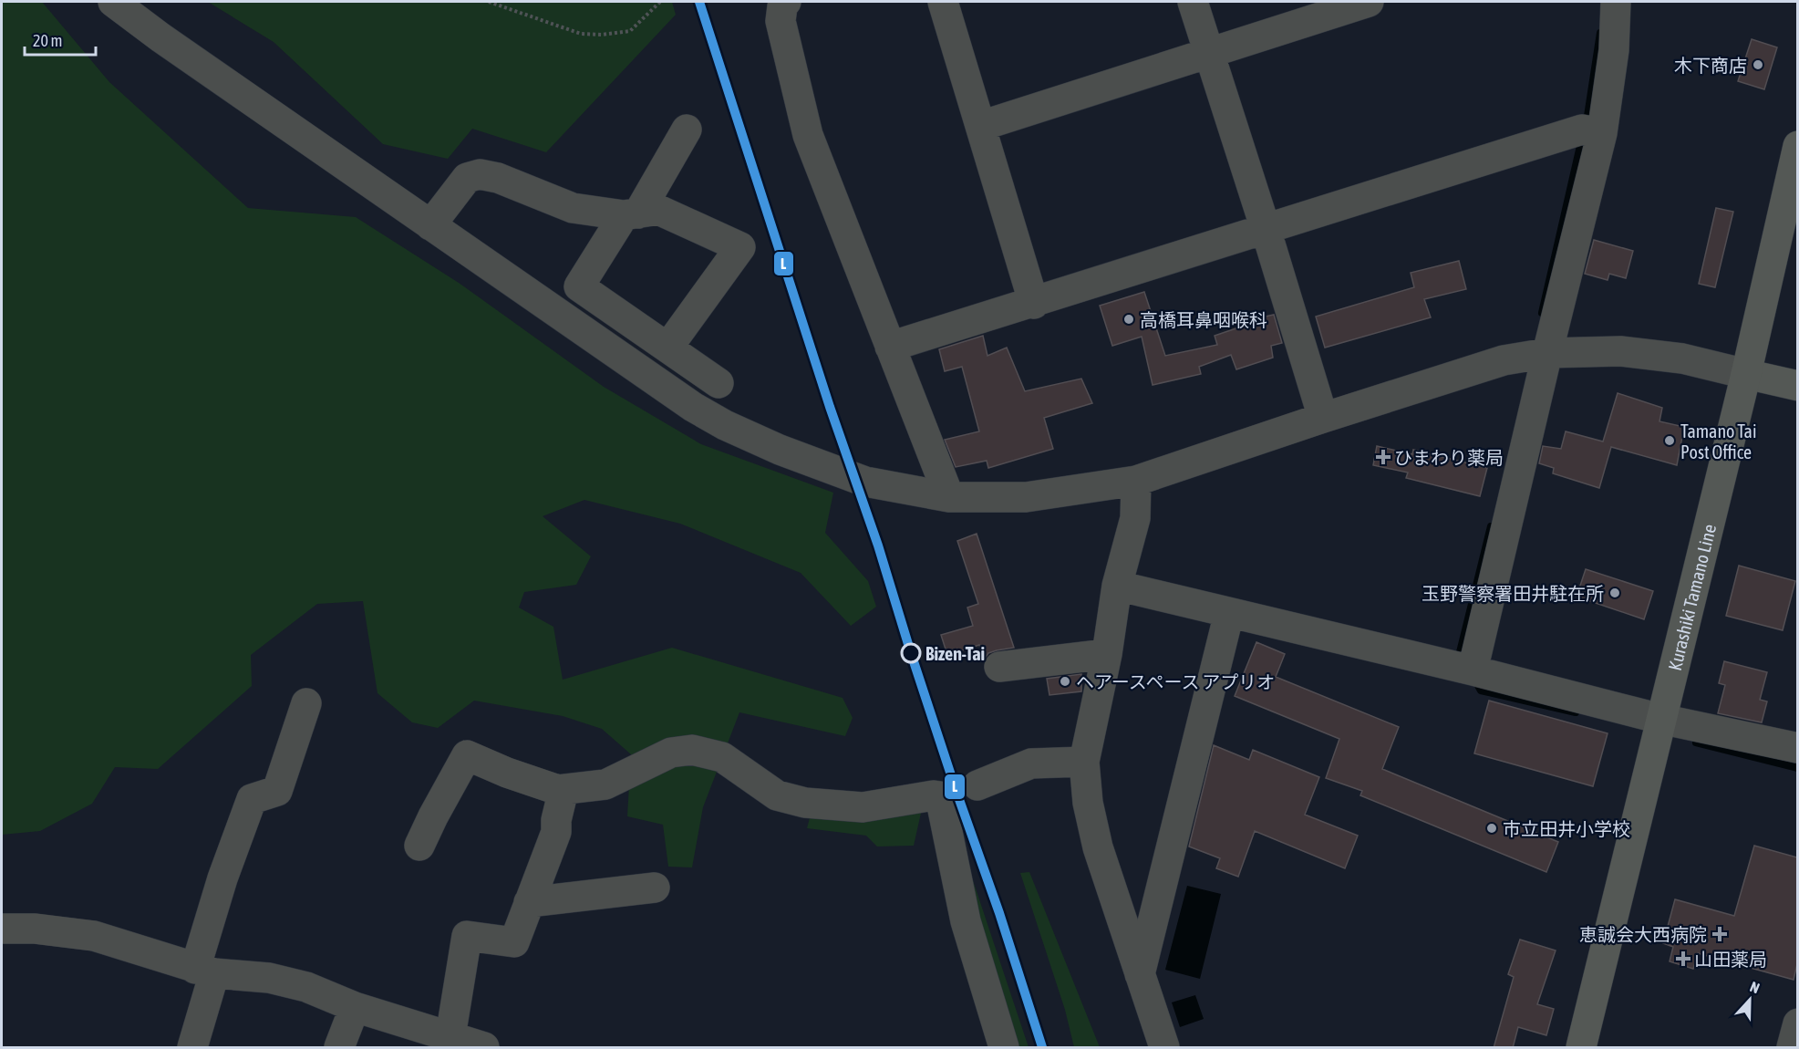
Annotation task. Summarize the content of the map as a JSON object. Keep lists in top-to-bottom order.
{
  "streets": {
    "main road": ["Kurashiki Tamano Line"]
  },
  "places": {
    "other": [
      "木下商店",
      "高橋耳鼻咽喉科",
      "Tamano Tai Post Office",
      "玉野警察署田井駐在所",
      "Bizen-Tai",
      "ヘアースペース アプリオ",
      "市立田井小学校"
    ],
    "health": ["ひまわり薬局", "恵誠会大西病院", "山田薬局"]
  },
  "lines": ["transit line L"],
  "scale_bar": "20 m",
  "north": "top"
}
